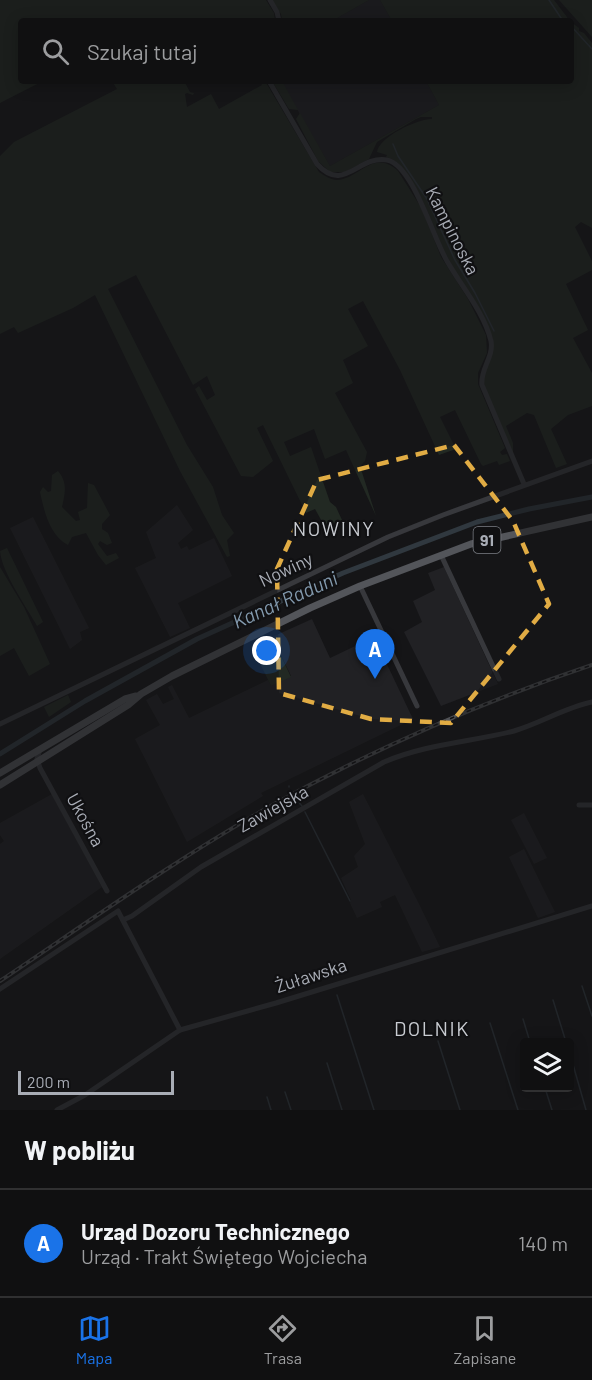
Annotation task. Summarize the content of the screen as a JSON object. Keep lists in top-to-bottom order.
{
  "streets": {
    "main road": ["91"],
    "street": [
      "Kampinoska",
      "Nowiny",
      "Zawiejska",
      "Ukośna",
      "Żuławska"
    ]
  },
  "crossings": [
    ["Kampinoska", "Nowiny"],
    ["91", "Ukośna"]
  ],
  "districts": ["NOWINY", "DOLNIK"],
  "water": ["Kanał Raduni"],
  "scale_bar": "200 m",
  "page": {
    "search": "Szukaj tutaj",
    "pins": "A",
    "scale": "200 m",
    "heading": "W pobliżu",
    "list": [
      {
        "mark": "A",
        "name": "Urząd Dozoru Technicznego",
        "note": "Urząd · Trakt Świętego Wojciecha",
        "value": "140 m"
      }
    ],
    "nav": ["Mapa", "Trasa", "Zapisane"]
  }
}
